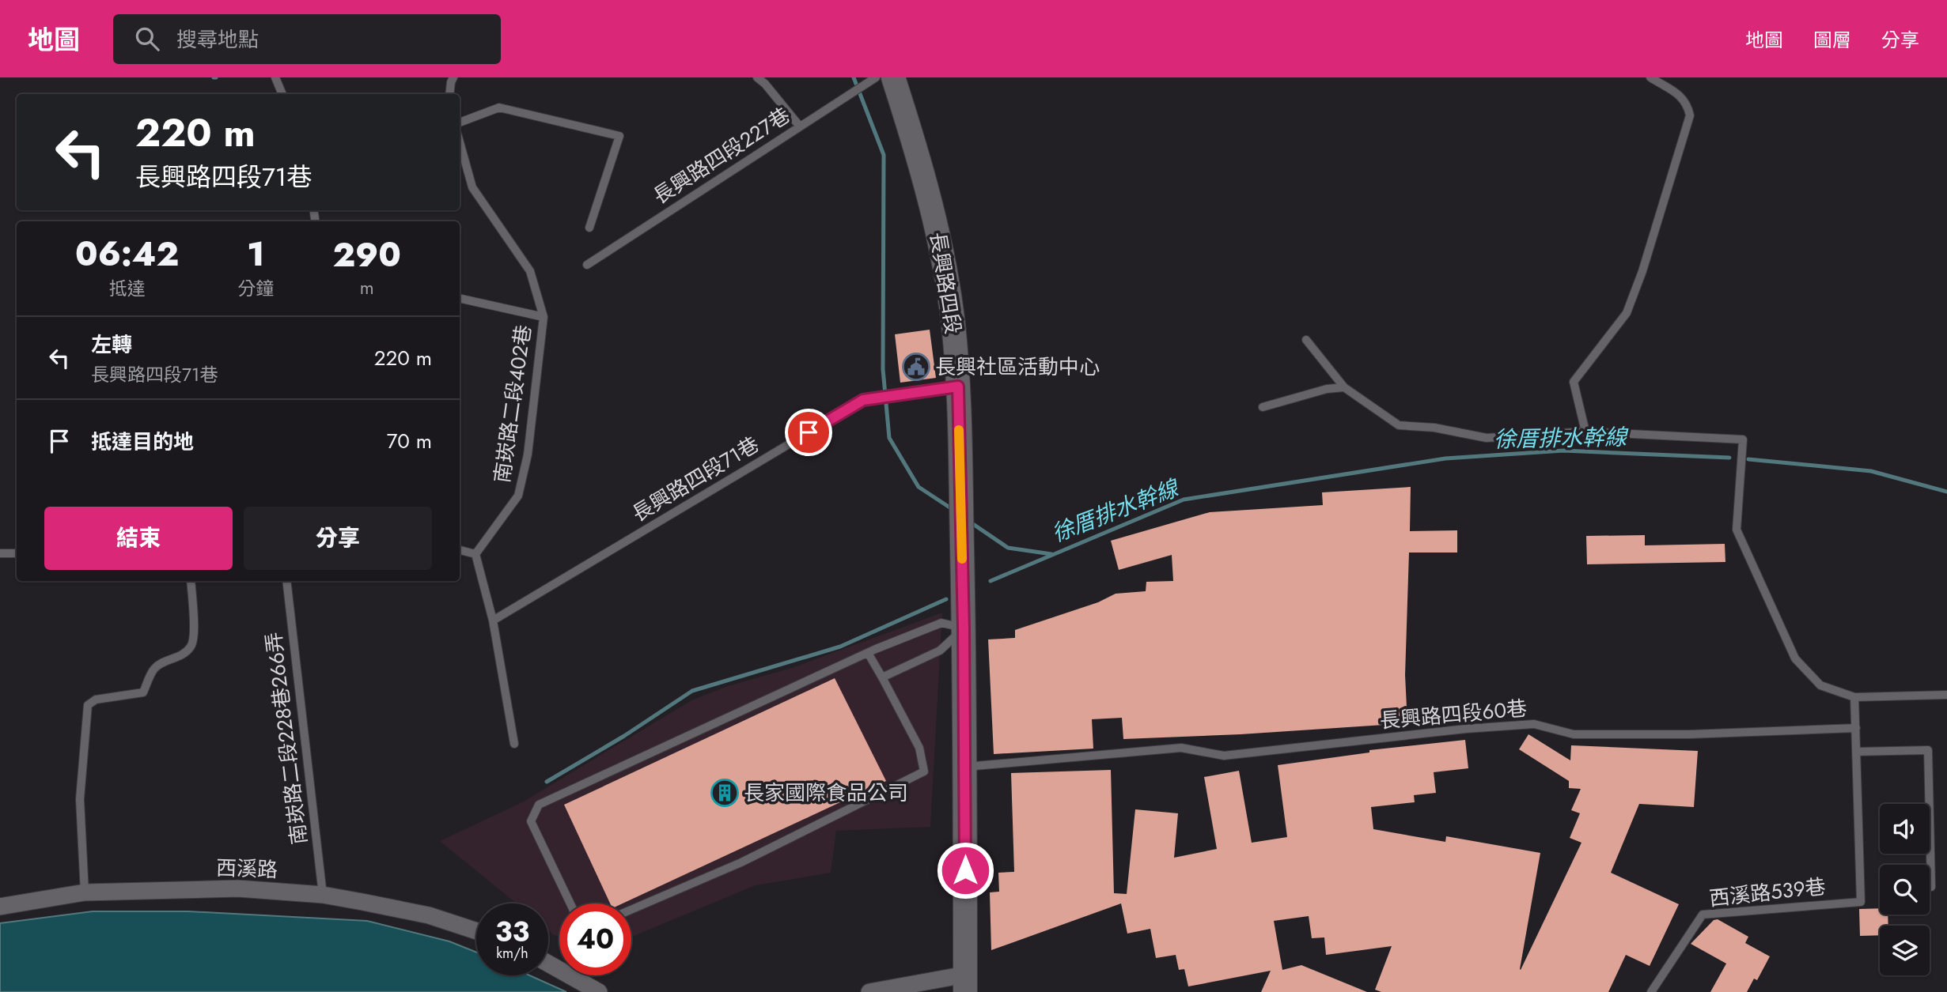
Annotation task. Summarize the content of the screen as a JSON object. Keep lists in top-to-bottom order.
{
  "streets": {
    "street": ["長興路四段", "西溪路"],
    "lane": [
      "長興路四段227巷",
      "南崁路二段402巷",
      "長興路四段71巷",
      "長興路四段60巷",
      "南崁路二段228巷266弄",
      "西溪路539巷"
    ]
  },
  "crossings": [
    ["長興路四段", "長興路四段71巷"],
    ["長興路四段", "長興路四段60巷"],
    ["南崁路二段228巷266弄", "西溪路"]
  ],
  "water": ["徐厝排水幹線"],
  "places": {
    "public building": ["長興社區活動中心"],
    "building": ["長家國際食品公司"]
  },
  "page": {
    "header": "地圖",
    "search": "搜尋地點",
    "nav": ["地圖", "圖層", "分享"],
    "turn": ["220 m", "長興路四段71巷"],
    "eta": [
      "06:42",
      "抵達",
      "1",
      "分鐘",
      "290",
      "m"
    ],
    "list": [
      {
        "name": "左轉",
        "note": "長興路四段71巷",
        "value": "220 m"
      },
      {
        "name": "抵達目的地",
        "value": "70 m"
      }
    ],
    "buttons": ["結束", "分享"],
    "speed": "33 km/h",
    "limit": "40"
  }
}
